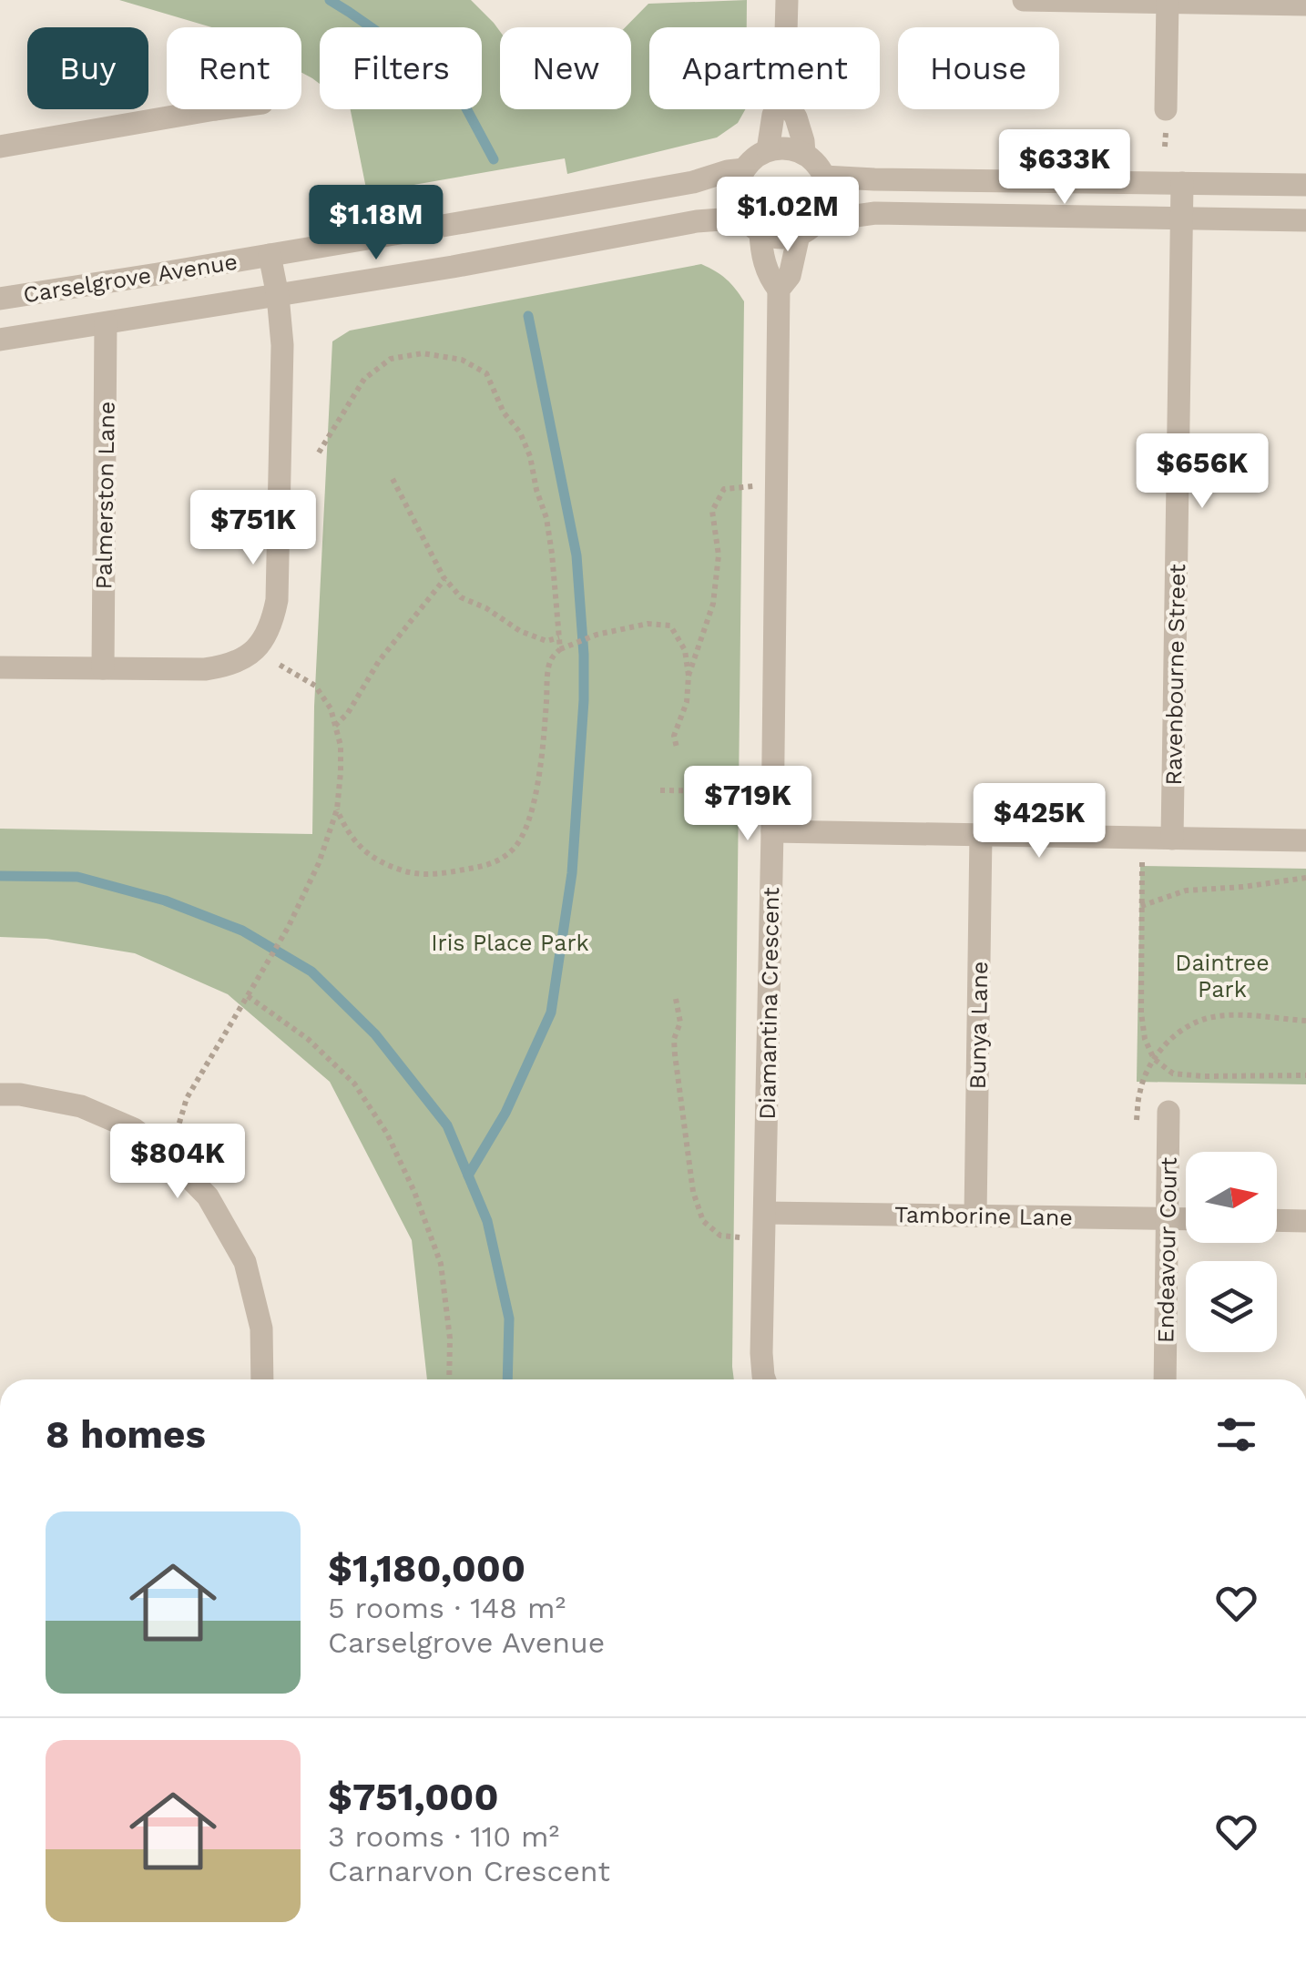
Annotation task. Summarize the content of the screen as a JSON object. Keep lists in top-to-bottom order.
{
  "streets": {
    "street": [
      "Carselgrove Avenue",
      "Palmerston Lane",
      "Ravenbourne Street",
      "Diamantina Crescent",
      "Bunya Lane",
      "Tamborine Lane",
      "Endeavour Court"
    ]
  },
  "crossings": [
    ["Carselgrove Avenue", "Palmerston Lane"],
    ["Carselgrove Avenue", "Diamantina Crescent"],
    ["Diamantina Crescent", "Tamborine Lane"],
    ["Bunya Lane", "Tamborine Lane"],
    ["Tamborine Lane", "Endeavour Court"]
  ],
  "parks": ["Iris Place Park", "Daintree Park"],
  "north": "right",
  "page": {
    "chip": [
      "Buy",
      "Rent",
      "Filters",
      "New",
      "Apartment",
      "House"
    ],
    "price": [
      "$633K",
      "$1.02M",
      "$1.18M",
      "$656K",
      "$751K",
      "$719K",
      "$425K",
      "$804K"
    ],
    "heading": "8 homes",
    "list": [
      {
        "name": "$1,180,000",
        "note": "5 rooms · 148 m² · Carselgrove Avenue"
      },
      {
        "name": "$751,000",
        "note": "3 rooms · 110 m² · Carnarvon Crescent"
      }
    ]
  }
}
